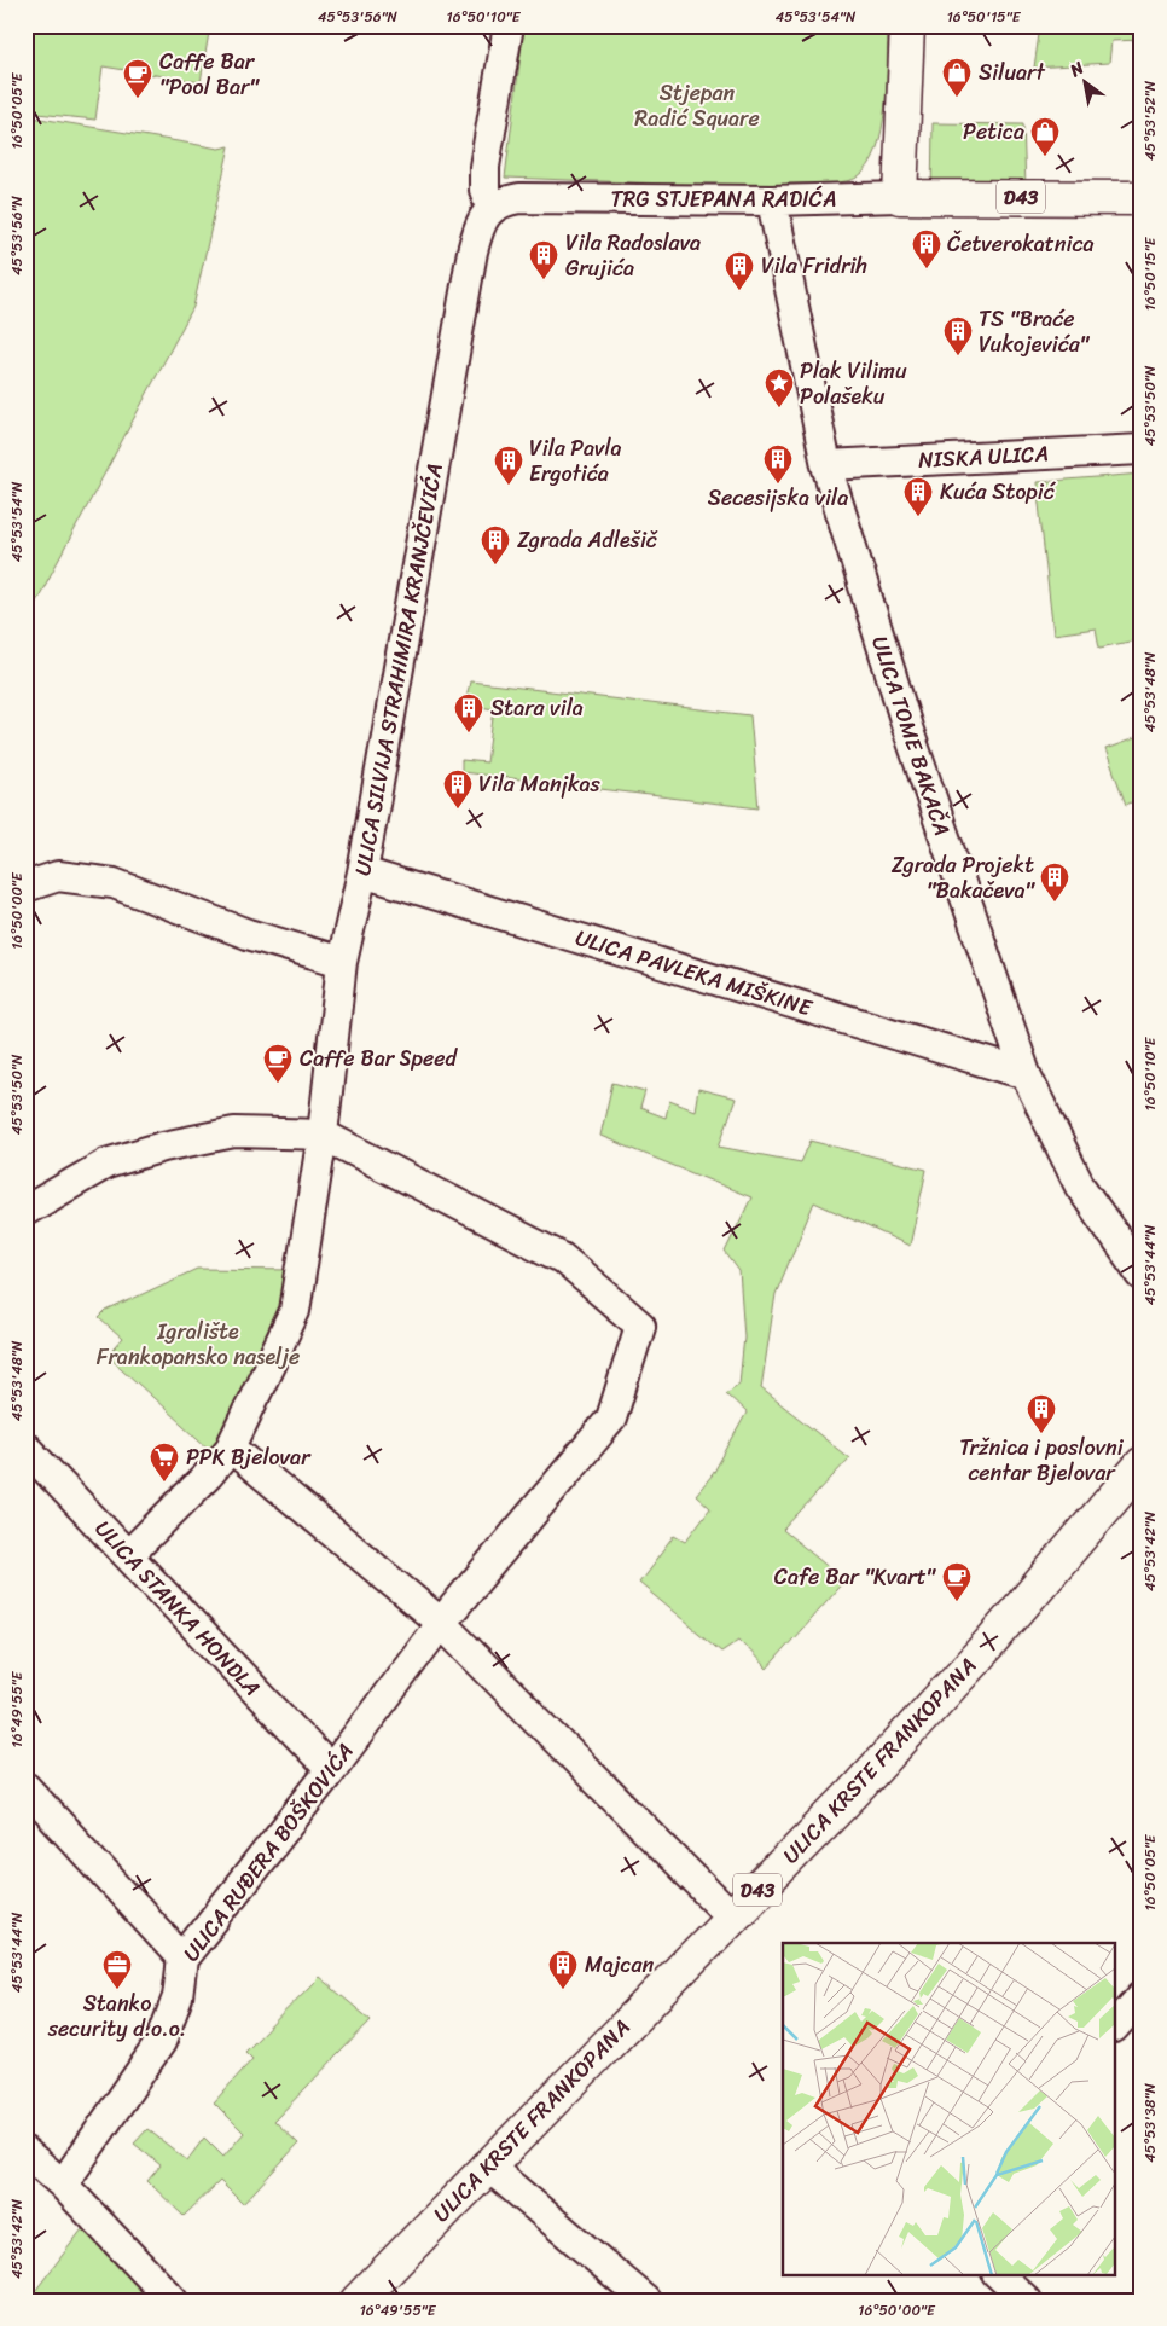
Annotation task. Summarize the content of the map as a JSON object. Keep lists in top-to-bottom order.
{
  "streets": {
    "main road": ["D43", "ULICA KRSTE FRANKOPANA"],
    "street": [
      "TRG STJEPANA RADIĆA",
      "NISKA ULICA",
      "ULICA SILVIJA STRAHIMIRA KRANJČEVIĆA",
      "ULICA TOME BAKAČA",
      "ULICA PAVLEKA MIŠKINE",
      "ULICA STANKA HONDLA",
      "ULICA RUĐERA BOŠKOVIĆA"
    ]
  },
  "crossings": [
    ["D43", "TRG STJEPANA RADIĆA"],
    ["TRG STJEPANA RADIĆA", "ULICA SILVIJA STRAHIMIRA KRANJČEVIĆA"],
    ["TRG STJEPANA RADIĆA", "ULICA TOME BAKAČA"],
    ["NISKA ULICA", "ULICA TOME BAKAČA"],
    ["ULICA SILVIJA STRAHIMIRA KRANJČEVIĆA", "ULICA PAVLEKA MIŠKINE"],
    ["ULICA SILVIJA STRAHIMIRA KRANJČEVIĆA", "ULICA STANKA HONDLA"],
    ["ULICA SILVIJA STRAHIMIRA KRANJČEVIĆA", "ULICA RUĐERA BOŠKOVIĆA"],
    ["ULICA TOME BAKAČA", "ULICA PAVLEKA MIŠKINE"],
    ["ULICA STANKA HONDLA", "ULICA RUĐERA BOŠKOVIĆA"]
  ],
  "parks": ["Stjepan Radić Square", "Igralište Frankopansko naselje"],
  "places": {
    "shop": ["Siluart", "Petica"],
    "cafe": ["Caffe Bar \"Pool Bar\"", "Caffe Bar Speed", "Cafe Bar \"Kvart\""],
    "building": [
      "Četverokatnica",
      "Vila Radoslava Grujića",
      "Vila Fridrih",
      "TS \"Braće Vukojevića\"",
      "Secesijska vila",
      "Vila Pavla Ergotića",
      "Kuća Stopić",
      "Zgrada Adlešič",
      "Stara vila",
      "Vila Manjkas",
      "Zgrada Projekt \"Bakačeva\"",
      "Tržnica i poslovni centar Bjelovar",
      "Majcan"
    ],
    "place": ["Plak Vilimu Polašeku"],
    "supermarket": ["PPK Bjelovar"],
    "office": ["Stanko security d.o.o."]
  },
  "north": "top left",
  "coordinates": [
    "45°53'56\"N",
    "16°50'10\"E",
    "45°53'54\"N",
    "16°50'15\"E",
    "16°50'05\"E",
    "45°53'52\"N",
    "45°53'50\"N",
    "45°53'48\"N",
    "16°50'00\"E",
    "45°53'44\"N",
    "45°53'42\"N",
    "16°49'55\"E",
    "45°53'38\"N"
  ]
}
